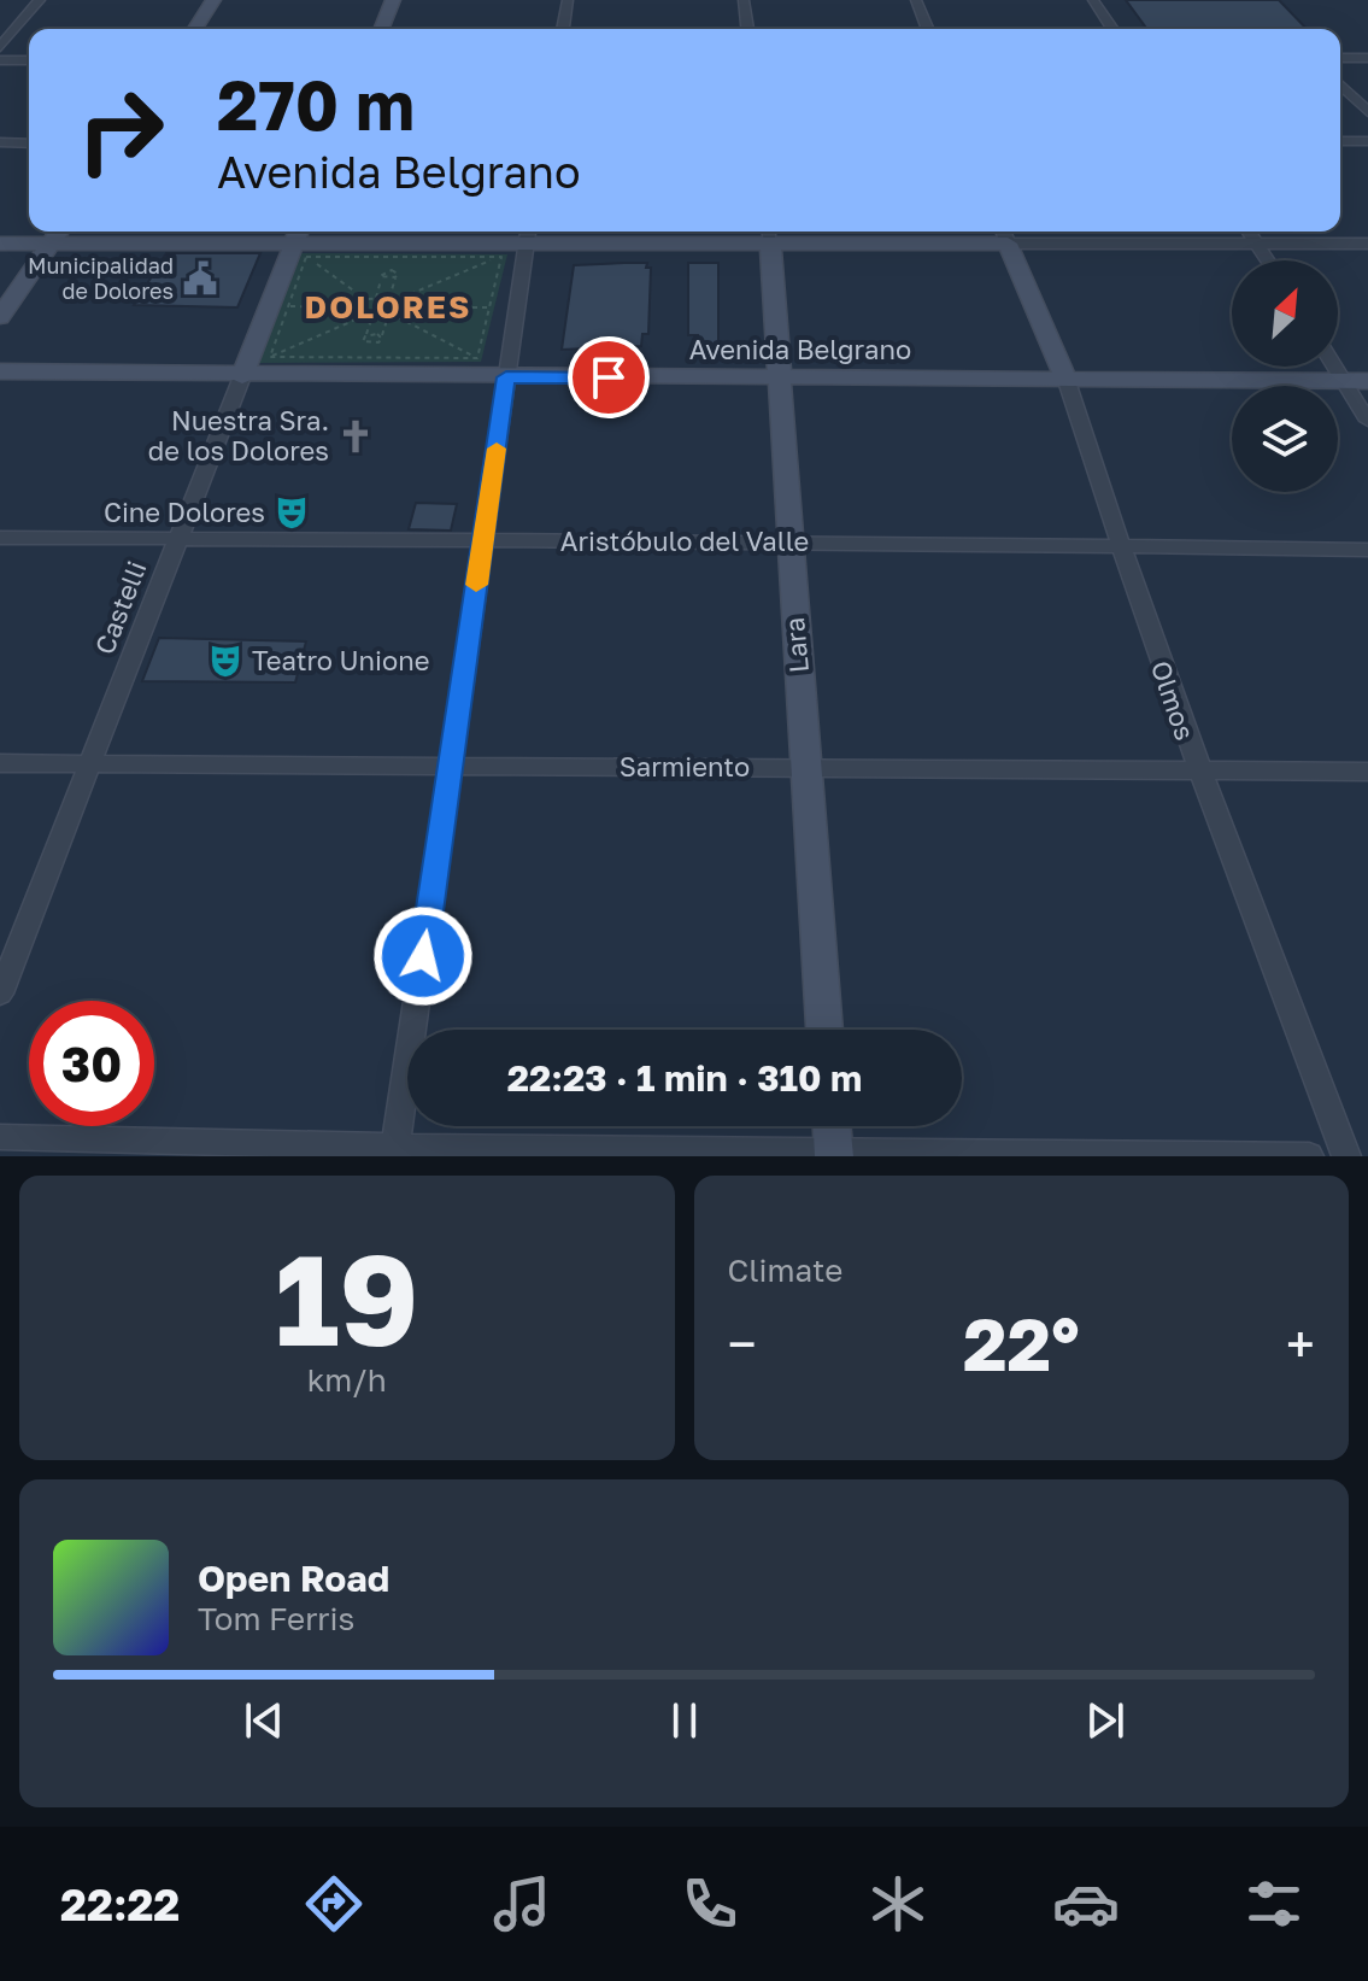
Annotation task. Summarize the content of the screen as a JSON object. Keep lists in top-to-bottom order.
{
  "streets": {
    "main road": [
      "Avenida Belgrano",
      "Castelli",
      "Lara",
      "Olmos"
    ],
    "street": ["Aristóbulo del Valle", "Sarmiento"]
  },
  "crossings": [
    ["Avenida Belgrano", "Castelli"],
    ["Avenida Belgrano", "Lara"],
    ["Avenida Belgrano", "Olmos"],
    ["Aristóbulo del Valle", "Castelli"],
    ["Aristóbulo del Valle", "Lara"],
    ["Aristóbulo del Valle", "Olmos"],
    ["Castelli", "Sarmiento"],
    ["Lara", "Sarmiento"],
    ["Olmos", "Sarmiento"]
  ],
  "districts": ["DOLORES"],
  "places": {
    "public building": ["Municipalidad de Dolores"],
    "church": ["Nuestra Sra. de los Dolores"],
    "theatre": ["Cine Dolores", "Teatro Unione"]
  },
  "north": "top right",
  "page": {
    "turn": ["270 m", "Avenida Belgrano"],
    "limit": "30",
    "trip": "22:23 · 1 min · 310 m",
    "tile": [
      ["19", "km/h"],
      "Climate"
    ],
    "heat": ["−", "22°", "+"],
    "song": ["Open Road", "Tom Ferris"],
    "tabs": "22:22"
  }
}
